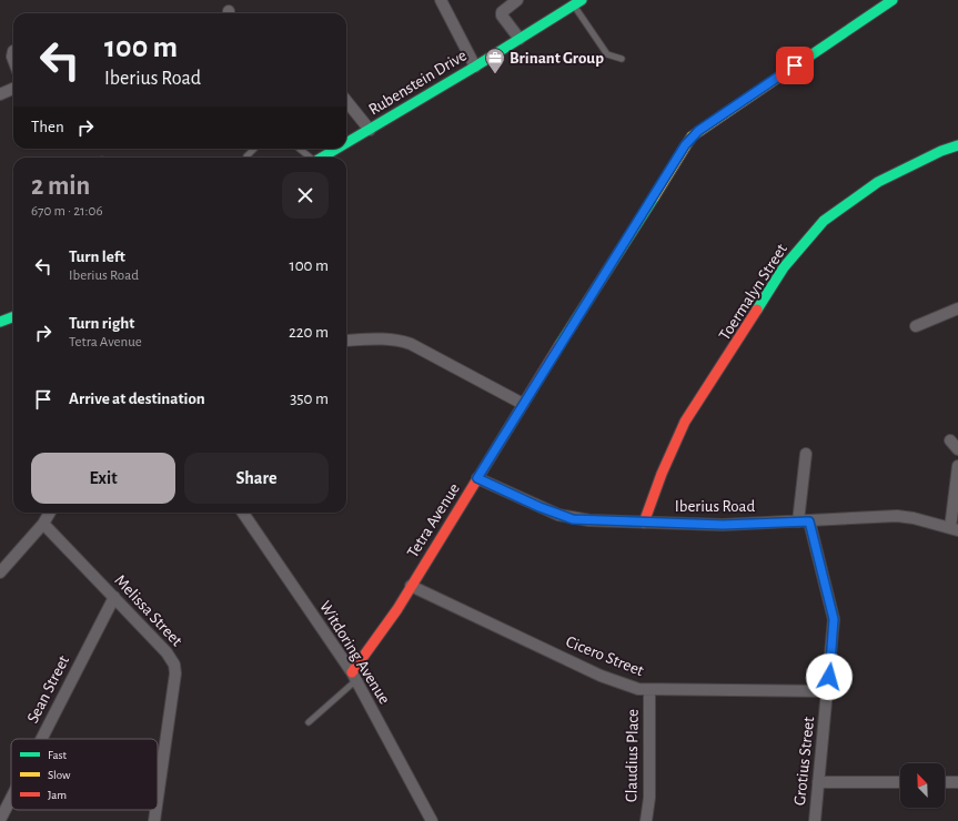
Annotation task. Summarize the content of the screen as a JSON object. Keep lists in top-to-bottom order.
{
  "streets": {
    "street": [
      "Rubenstein Drive",
      "Toermalyn Street",
      "Iberius Road",
      "Tetra Avenue",
      "Melissa Street",
      "Witdoring Avenue",
      "Cicero Street",
      "Sean Street",
      "Claudius Place",
      "Grotius Street"
    ]
  },
  "crossings": [
    ["Toermalyn Street", "Iberius Road"],
    ["Iberius Road", "Tetra Avenue"],
    ["Iberius Road", "Grotius Street"],
    ["Tetra Avenue", "Witdoring Avenue"],
    ["Tetra Avenue", "Cicero Street"],
    ["Melissa Street", "Sean Street"],
    ["Cicero Street", "Claudius Place"],
    ["Cicero Street", "Grotius Street"]
  ],
  "places": {
    "office": ["Brinant Group"]
  },
  "legend": ["Fast", "Slow", "Jam"],
  "north": "top left",
  "page": {
    "turn": ["100 m", "Iberius Road"],
    "then": "Then",
    "heading": ["2 min", "670 m · 21:06"],
    "list": [
      {
        "name": "Turn left",
        "note": "Iberius Road",
        "value": "100 m"
      },
      {
        "name": "Turn right",
        "note": "Tetra Avenue",
        "value": "220 m"
      },
      {
        "name": "Arrive at destination",
        "value": "350 m"
      }
    ],
    "buttons": ["Exit", "Share"]
  }
}
